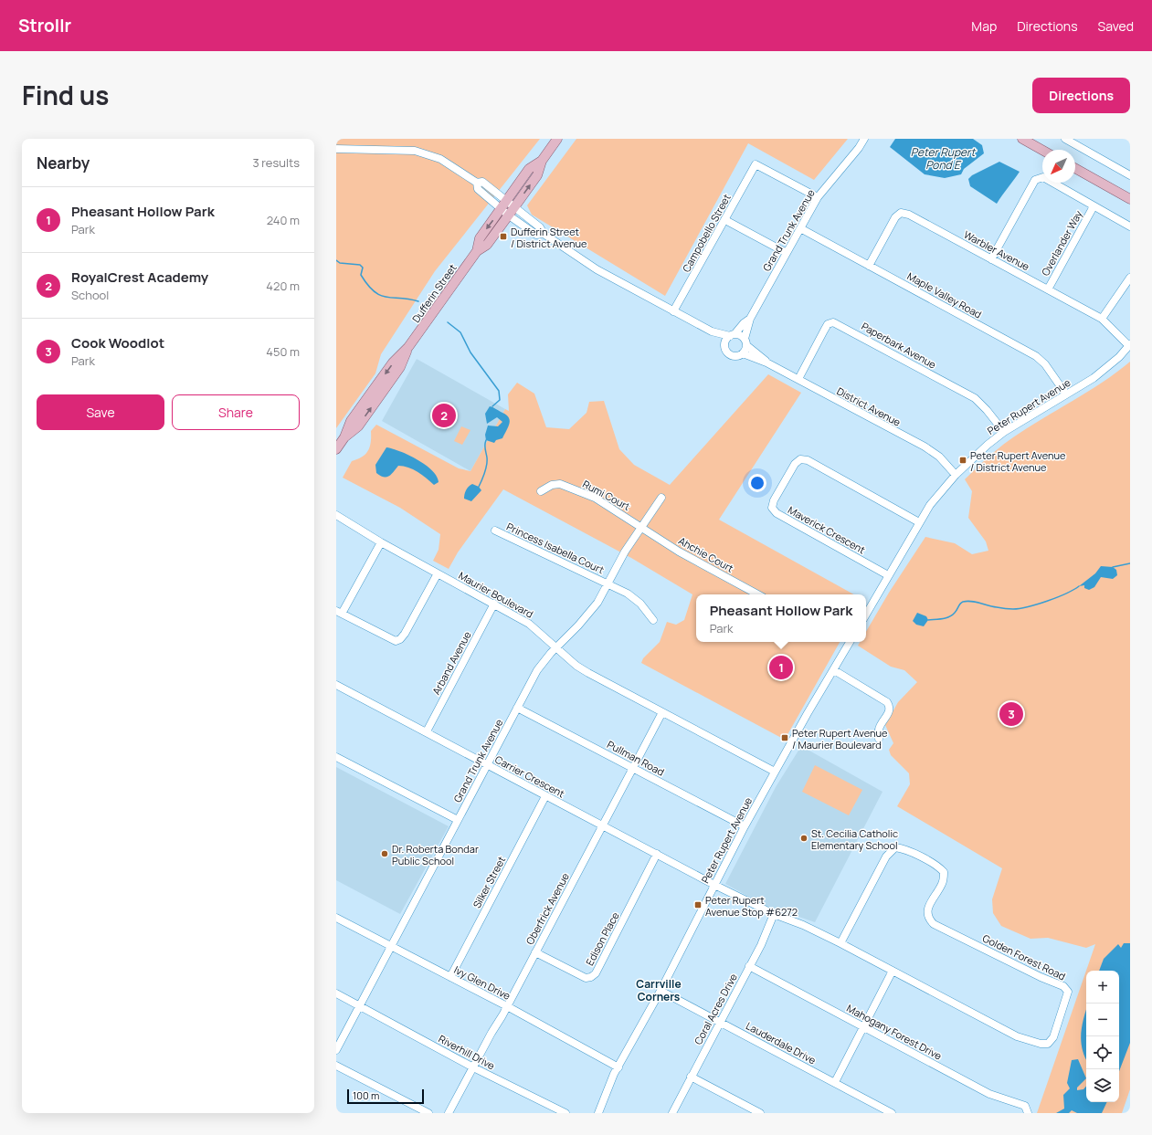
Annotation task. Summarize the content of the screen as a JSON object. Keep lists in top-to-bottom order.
{
  "streets": {
    "main road": ["Dufferin Street"],
    "street": [
      "Grand Trunk Avenue",
      "Campobello Street",
      "Overlander Way",
      "Warbler Avenue",
      "Maple Valley Road",
      "Paperbark Avenue",
      "District Avenue",
      "Peter Rupert Avenue",
      "Rumi Court",
      "Maverick Crescent",
      "Princess Isabella Court",
      "Ahchie Court",
      "Maurier Boulevard",
      "Arband Avenue",
      "Pullman Road",
      "Carrier Crescent",
      "Silker Street",
      "Oberfrick Avenue",
      "Edison Place",
      "Golden Forest Road",
      "Ivy Glen Drive",
      "Coral Acres Drive",
      "Mahogany Forest Drive",
      "Lauderdale Drive",
      "Riverhill Drive"
    ]
  },
  "crossings": [
    ["Grand Trunk Avenue", "Campobello Street"],
    ["Grand Trunk Avenue", "Maple Valley Road"],
    ["Grand Trunk Avenue", "District Avenue"],
    ["Grand Trunk Avenue", "Rumi Court"],
    ["Grand Trunk Avenue", "Princess Isabella Court"],
    ["Grand Trunk Avenue", "Ahchie Court"],
    ["Grand Trunk Avenue", "Maurier Boulevard"],
    ["Grand Trunk Avenue", "Pullman Road"],
    ["Grand Trunk Avenue", "Carrier Crescent"],
    ["Grand Trunk Avenue", "Ivy Glen Drive"],
    ["Grand Trunk Avenue", "Riverhill Drive"],
    ["Overlander Way", "Warbler Avenue"],
    ["Warbler Avenue", "Maple Valley Road"],
    ["Warbler Avenue", "Peter Rupert Avenue"],
    ["Maple Valley Road", "Peter Rupert Avenue"],
    ["Paperbark Avenue", "District Avenue"],
    ["Paperbark Avenue", "Peter Rupert Avenue"],
    ["District Avenue", "Peter Rupert Avenue"],
    ["Peter Rupert Avenue", "Maverick Crescent"],
    ["Peter Rupert Avenue", "Maurier Boulevard"],
    ["Peter Rupert Avenue", "Pullman Road"],
    ["Peter Rupert Avenue", "Carrier Crescent"],
    ["Peter Rupert Avenue", "Golden Forest Road"],
    ["Peter Rupert Avenue", "Ivy Glen Drive"],
    ["Peter Rupert Avenue", "Lauderdale Drive"],
    ["Rumi Court", "Ahchie Court"],
    ["Maurier Boulevard", "Arband Avenue"],
    ["Maurier Boulevard", "Oberfrick Avenue"],
    ["Arband Avenue", "Carrier Crescent"],
    ["Pullman Road", "Oberfrick Avenue"],
    ["Carrier Crescent", "Silker Street"],
    ["Carrier Crescent", "Oberfrick Avenue"],
    ["Carrier Crescent", "Edison Place"],
    ["Carrier Crescent", "Golden Forest Road"],
    ["Silker Street", "Ivy Glen Drive"],
    ["Oberfrick Avenue", "Edison Place"],
    ["Oberfrick Avenue", "Ivy Glen Drive"],
    ["Oberfrick Avenue", "Riverhill Drive"],
    ["Golden Forest Road", "Coral Acres Drive"],
    ["Coral Acres Drive", "Mahogany Forest Drive"],
    ["Coral Acres Drive", "Lauderdale Drive"]
  ],
  "districts": ["Carrville Corners"],
  "water": ["Peter Rupert Pond E"],
  "places": {
    "transit": [
      "Dufferin Street / District Avenue",
      "Peter Rupert Avenue / District Avenue",
      "Peter Rupert Avenue / Maurier Boulevard",
      "Peter Rupert Avenue Stop #6272"
    ],
    "other": ["St. Cecilia Catholic Elementary School", "Dr. Roberta Bondar Public School"]
  },
  "scale_bar": "100 m",
  "north": "bottom left",
  "page": {
    "header": "Strollr",
    "nav": ["Map", "Directions", "Saved"],
    "title": "Find us",
    "buttons": [
      "Directions",
      ["Save", "Share"]
    ],
    "heading": ["Nearby", "3 results"],
    "list": [
      {
        "mark": "1",
        "name": "Pheasant Hollow Park",
        "note": "Park",
        "value": "240 m"
      },
      {
        "mark": "2",
        "name": "RoyalCrest Academy",
        "note": "School",
        "value": "420 m"
      },
      {
        "mark": "3",
        "name": "Cook Woodlot",
        "note": "Park",
        "value": "450 m"
      }
    ],
    "pins": ["2", "1", "3"],
    "popup": ["Pheasant Hollow Park", "Park"],
    "map_buttons": ["+", "−"],
    "scale": "100 m"
  }
}
